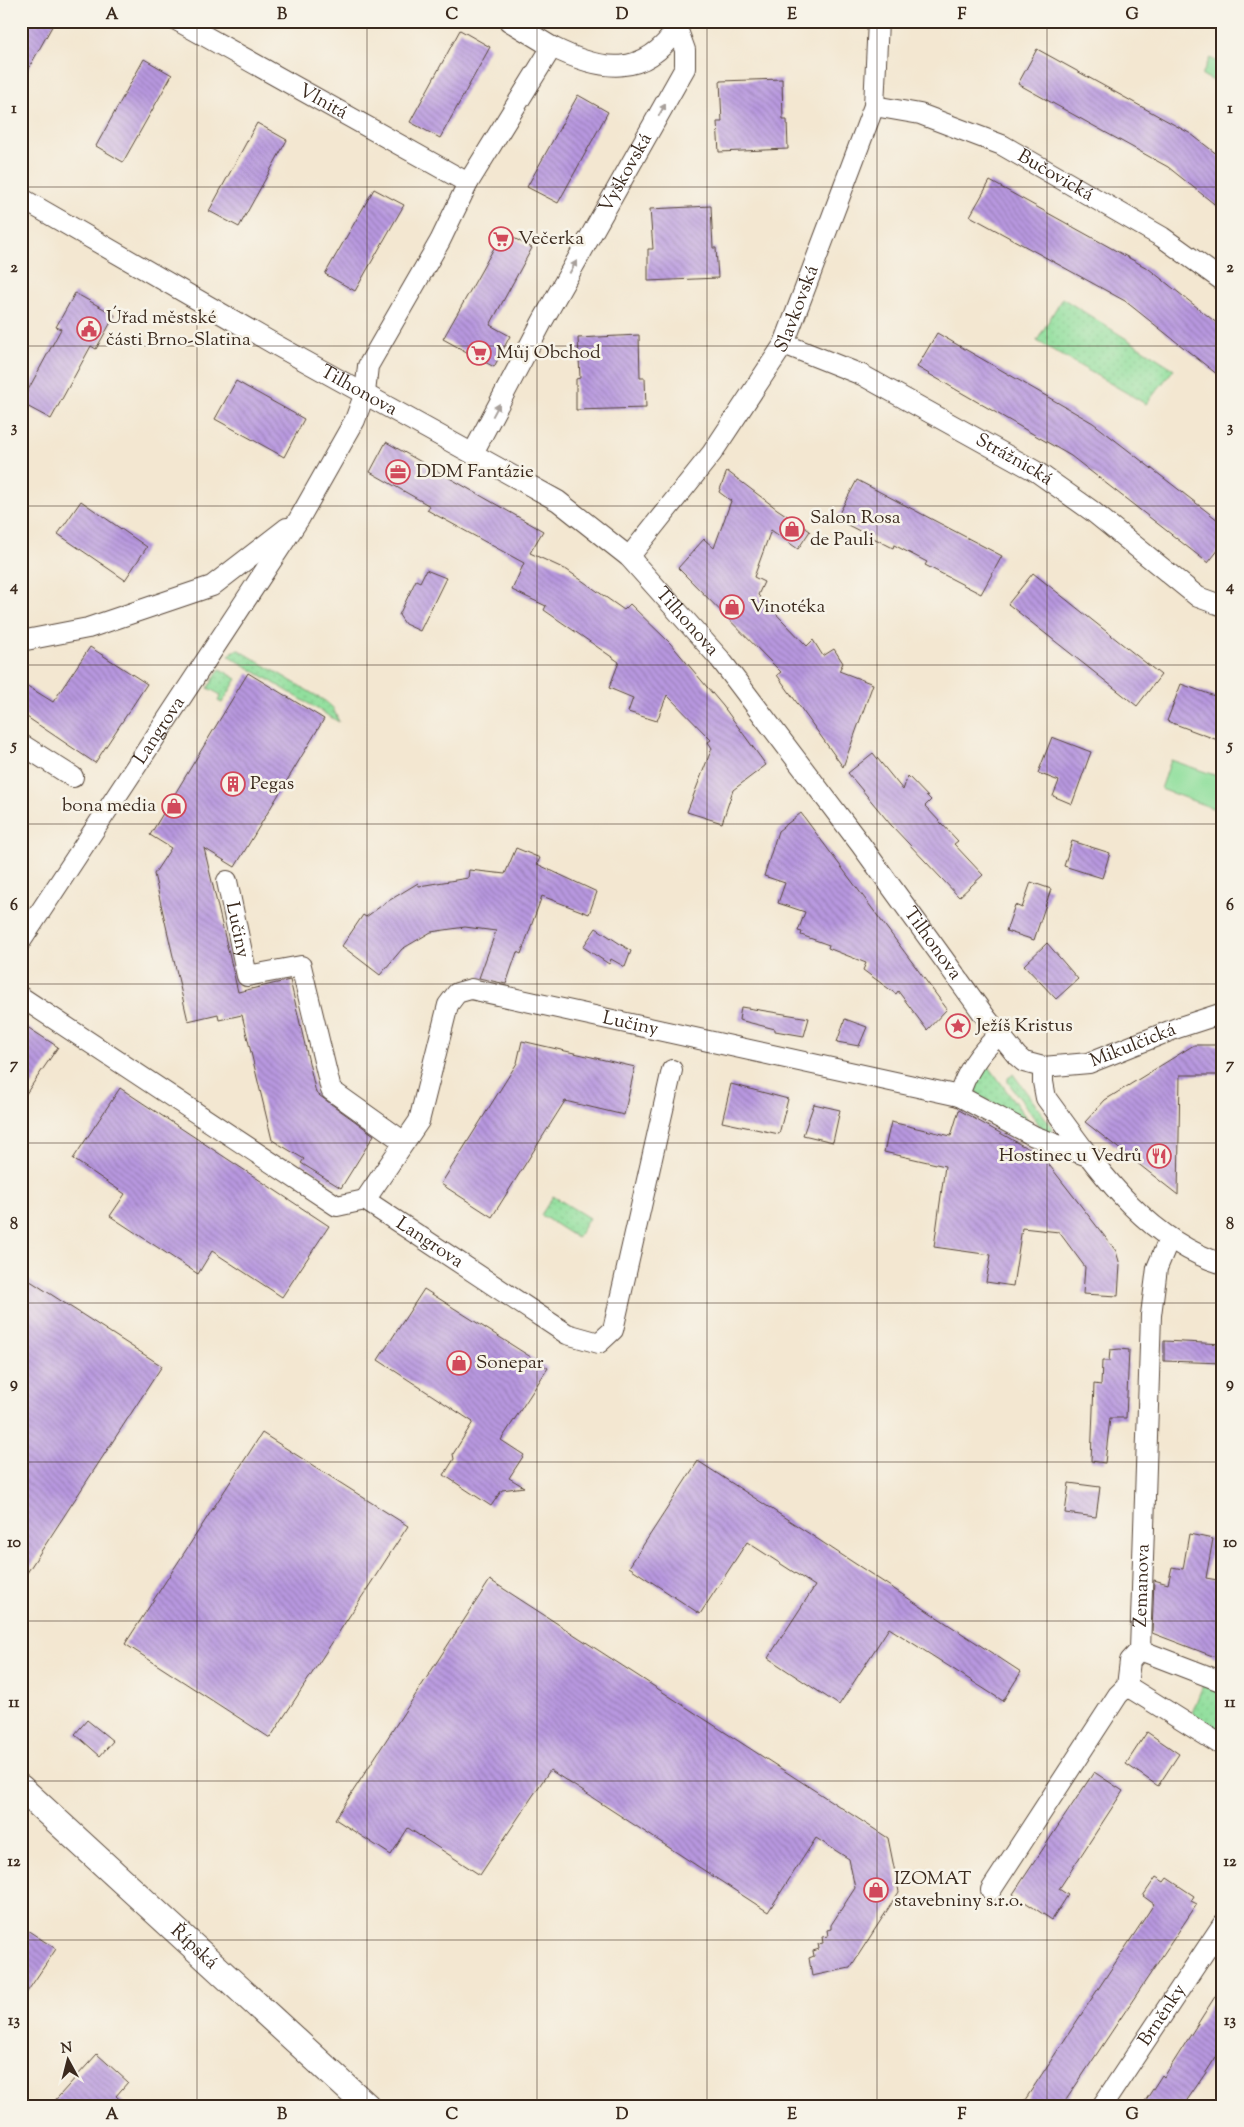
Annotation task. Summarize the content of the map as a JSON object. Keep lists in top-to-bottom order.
{
  "streets": {
    "street": [
      "Vlnitá",
      "Vyškovská",
      "Bučovická",
      "Slavkovská",
      "Tilhonova",
      "Strážnická",
      "Langrova",
      "Lučiny",
      "Mikulčická",
      "Zemanova",
      "Řípská",
      "Brněnky"
    ]
  },
  "crossings": [
    ["Vyškovská", "Tilhonova"],
    ["Bučovická", "Slavkovská"],
    ["Slavkovská", "Tilhonova"],
    ["Slavkovská", "Strážnická"],
    ["Tilhonova", "Langrova"],
    ["Tilhonova", "Mikulčická"],
    ["Langrova", "Lučiny"]
  ],
  "places": {
    "supermarket": ["Večerka", "Můj Obchod"],
    "public building": ["Úřad městské části Brno-Slatina"],
    "office": ["DDM Fantázie"],
    "shop": [
      "Salon Rosa de Pauli",
      "Vinotéka",
      "bona media",
      "Sonepar",
      "IZOMAT stavebniny s.r.o."
    ],
    "building": ["Pegas"],
    "place": ["Ježíš Kristus"],
    "restaurant": ["Hostinec u Vedrů"]
  },
  "north": "top",
  "grid": {
    "columns": [
      "A",
      "B",
      "C",
      "D",
      "E",
      "F",
      "G"
    ],
    "rows": [
      "1",
      "2",
      "3",
      "4",
      "5",
      "6",
      "7",
      "8",
      "9",
      "10",
      "11",
      "12",
      "13"
    ]
  }
}
